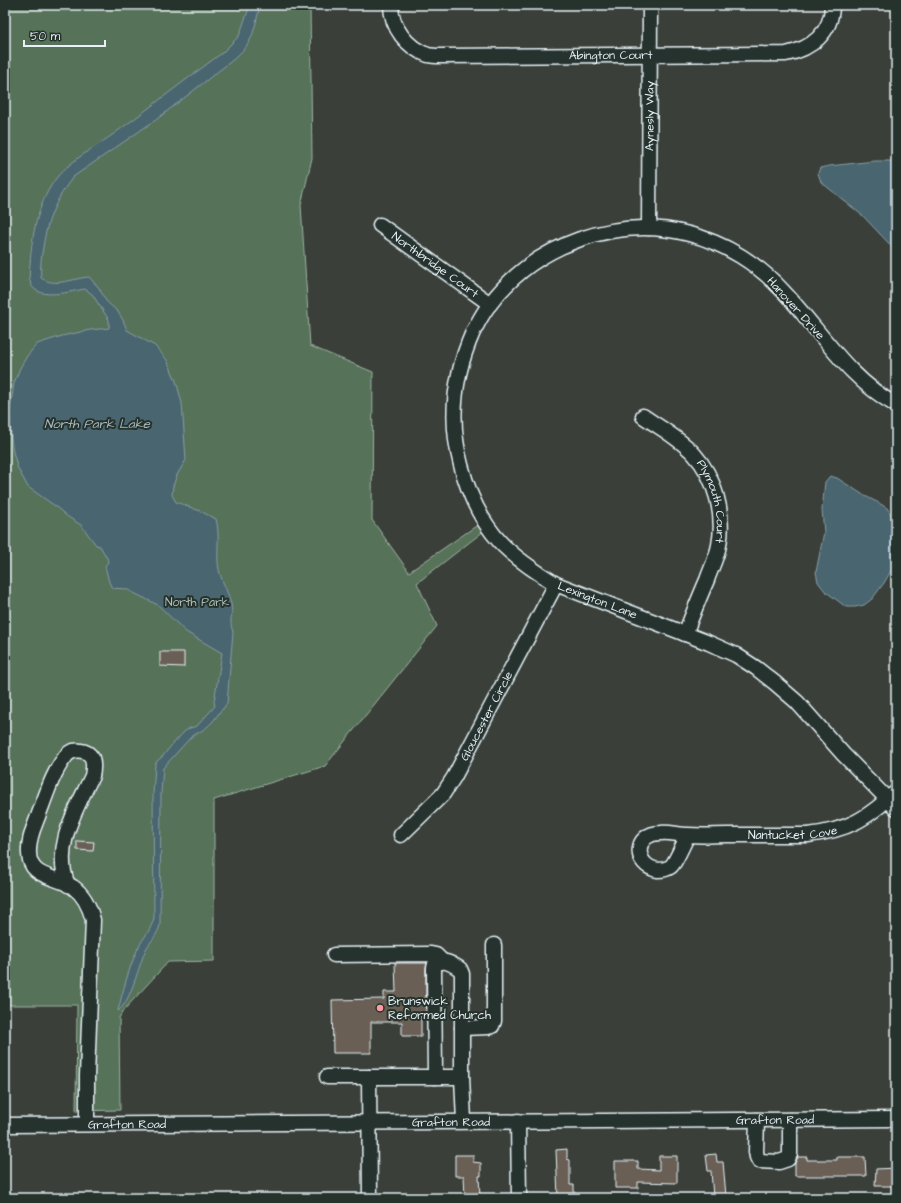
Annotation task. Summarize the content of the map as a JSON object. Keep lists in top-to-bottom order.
{
  "streets": {
    "street": [
      "Abington Court",
      "Aynesly Way",
      "Northbridge Court",
      "Hanover Drive",
      "Plymouth Court",
      "Lexington Lane",
      "Gloucester Circle",
      "Nantucket Cove",
      "Grafton Road"
    ]
  },
  "crossings": [
    ["Abington Court", "Aynesly Way"],
    ["Aynesly Way", "Hanover Drive"],
    ["Northbridge Court", "Hanover Drive"],
    ["Northbridge Court", "Lexington Lane"],
    ["Hanover Drive", "Lexington Lane"],
    ["Plymouth Court", "Lexington Lane"],
    ["Lexington Lane", "Gloucester Circle"],
    ["Lexington Lane", "Nantucket Cove"]
  ],
  "water": ["North Park Lake"],
  "parks": ["North Park"],
  "places": ["Brunswick Reformed Church"],
  "scale_bar": "50 m"
}
